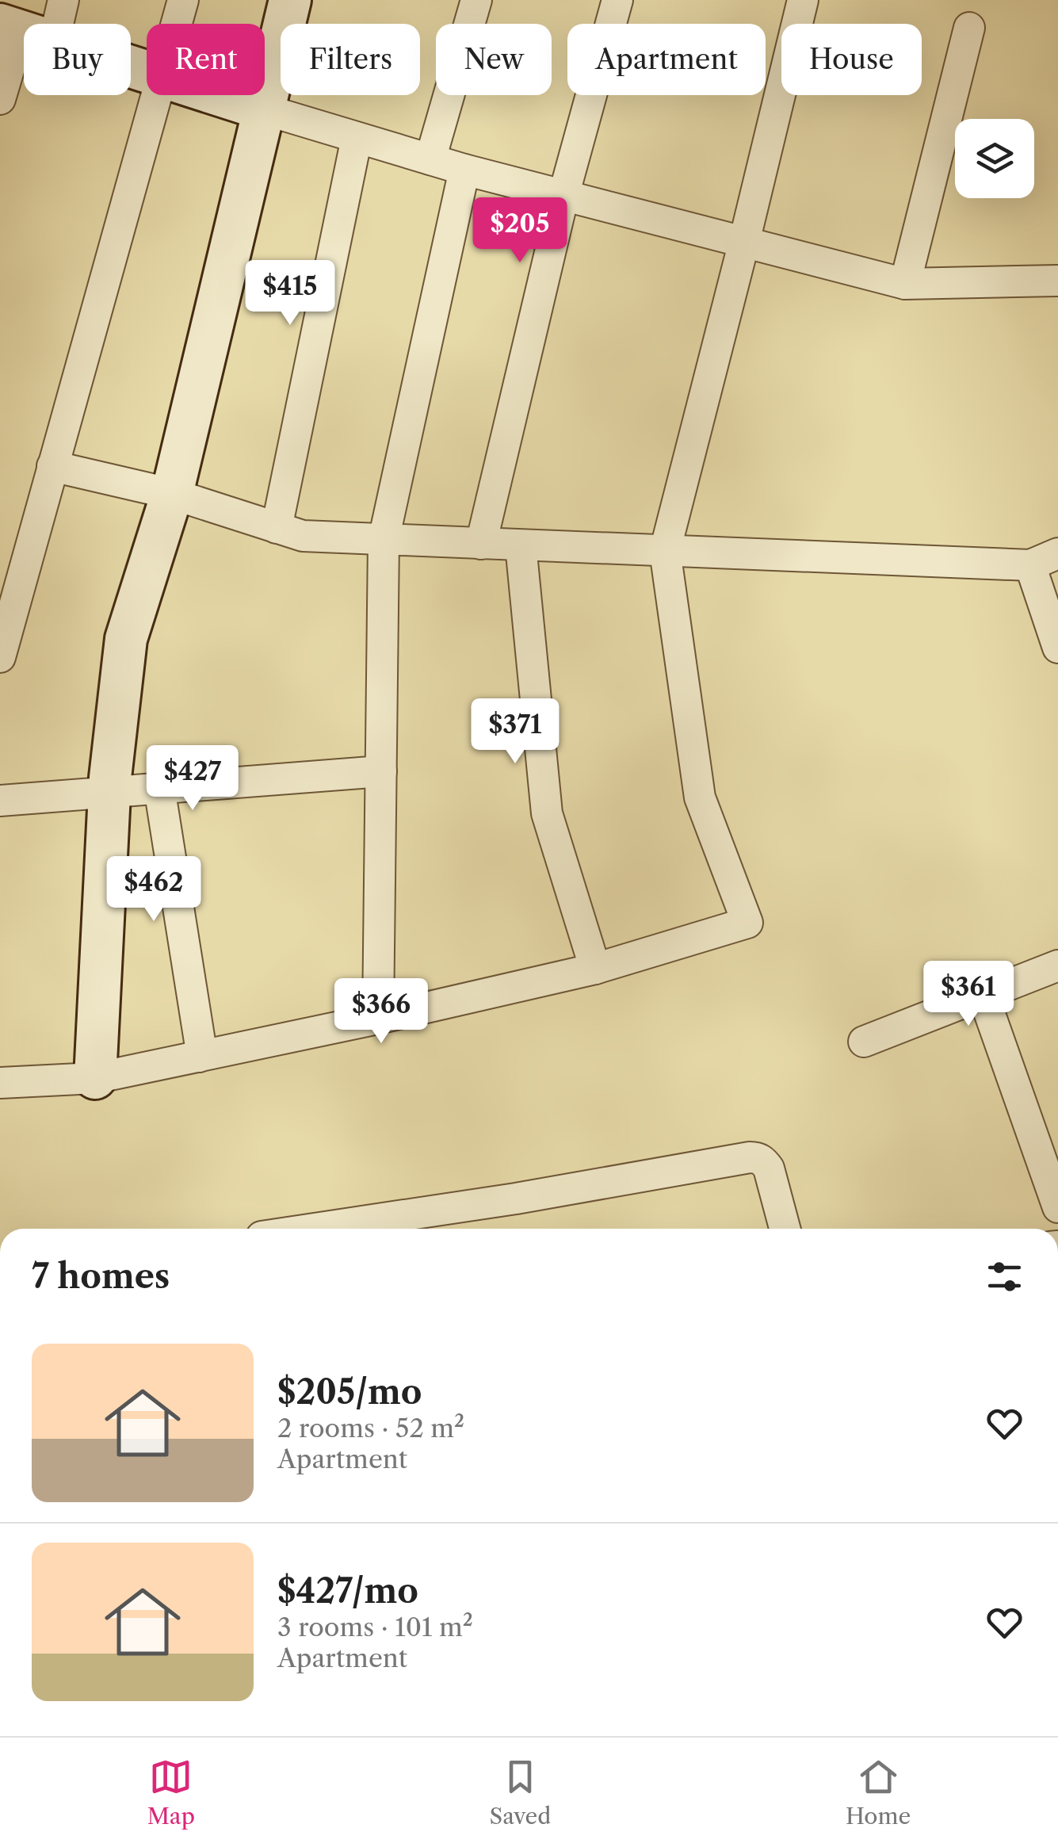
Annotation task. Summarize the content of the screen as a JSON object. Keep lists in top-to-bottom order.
{
  "page": {
    "chip": [
      "Buy",
      "Rent",
      "Filters",
      "New",
      "Apartment",
      "House"
    ],
    "price": [
      "$205",
      "$415",
      "$371",
      "$427",
      "$462",
      "$361",
      "$366"
    ],
    "heading": "7 homes",
    "list": [
      {
        "name": "$205/mo",
        "note": "2 rooms · 52 m² · Apartment"
      },
      {
        "name": "$427/mo",
        "note": "3 rooms · 101 m² · Apartment"
      }
    ],
    "tabs": ["Map", "Saved", "Home"]
  }
}
